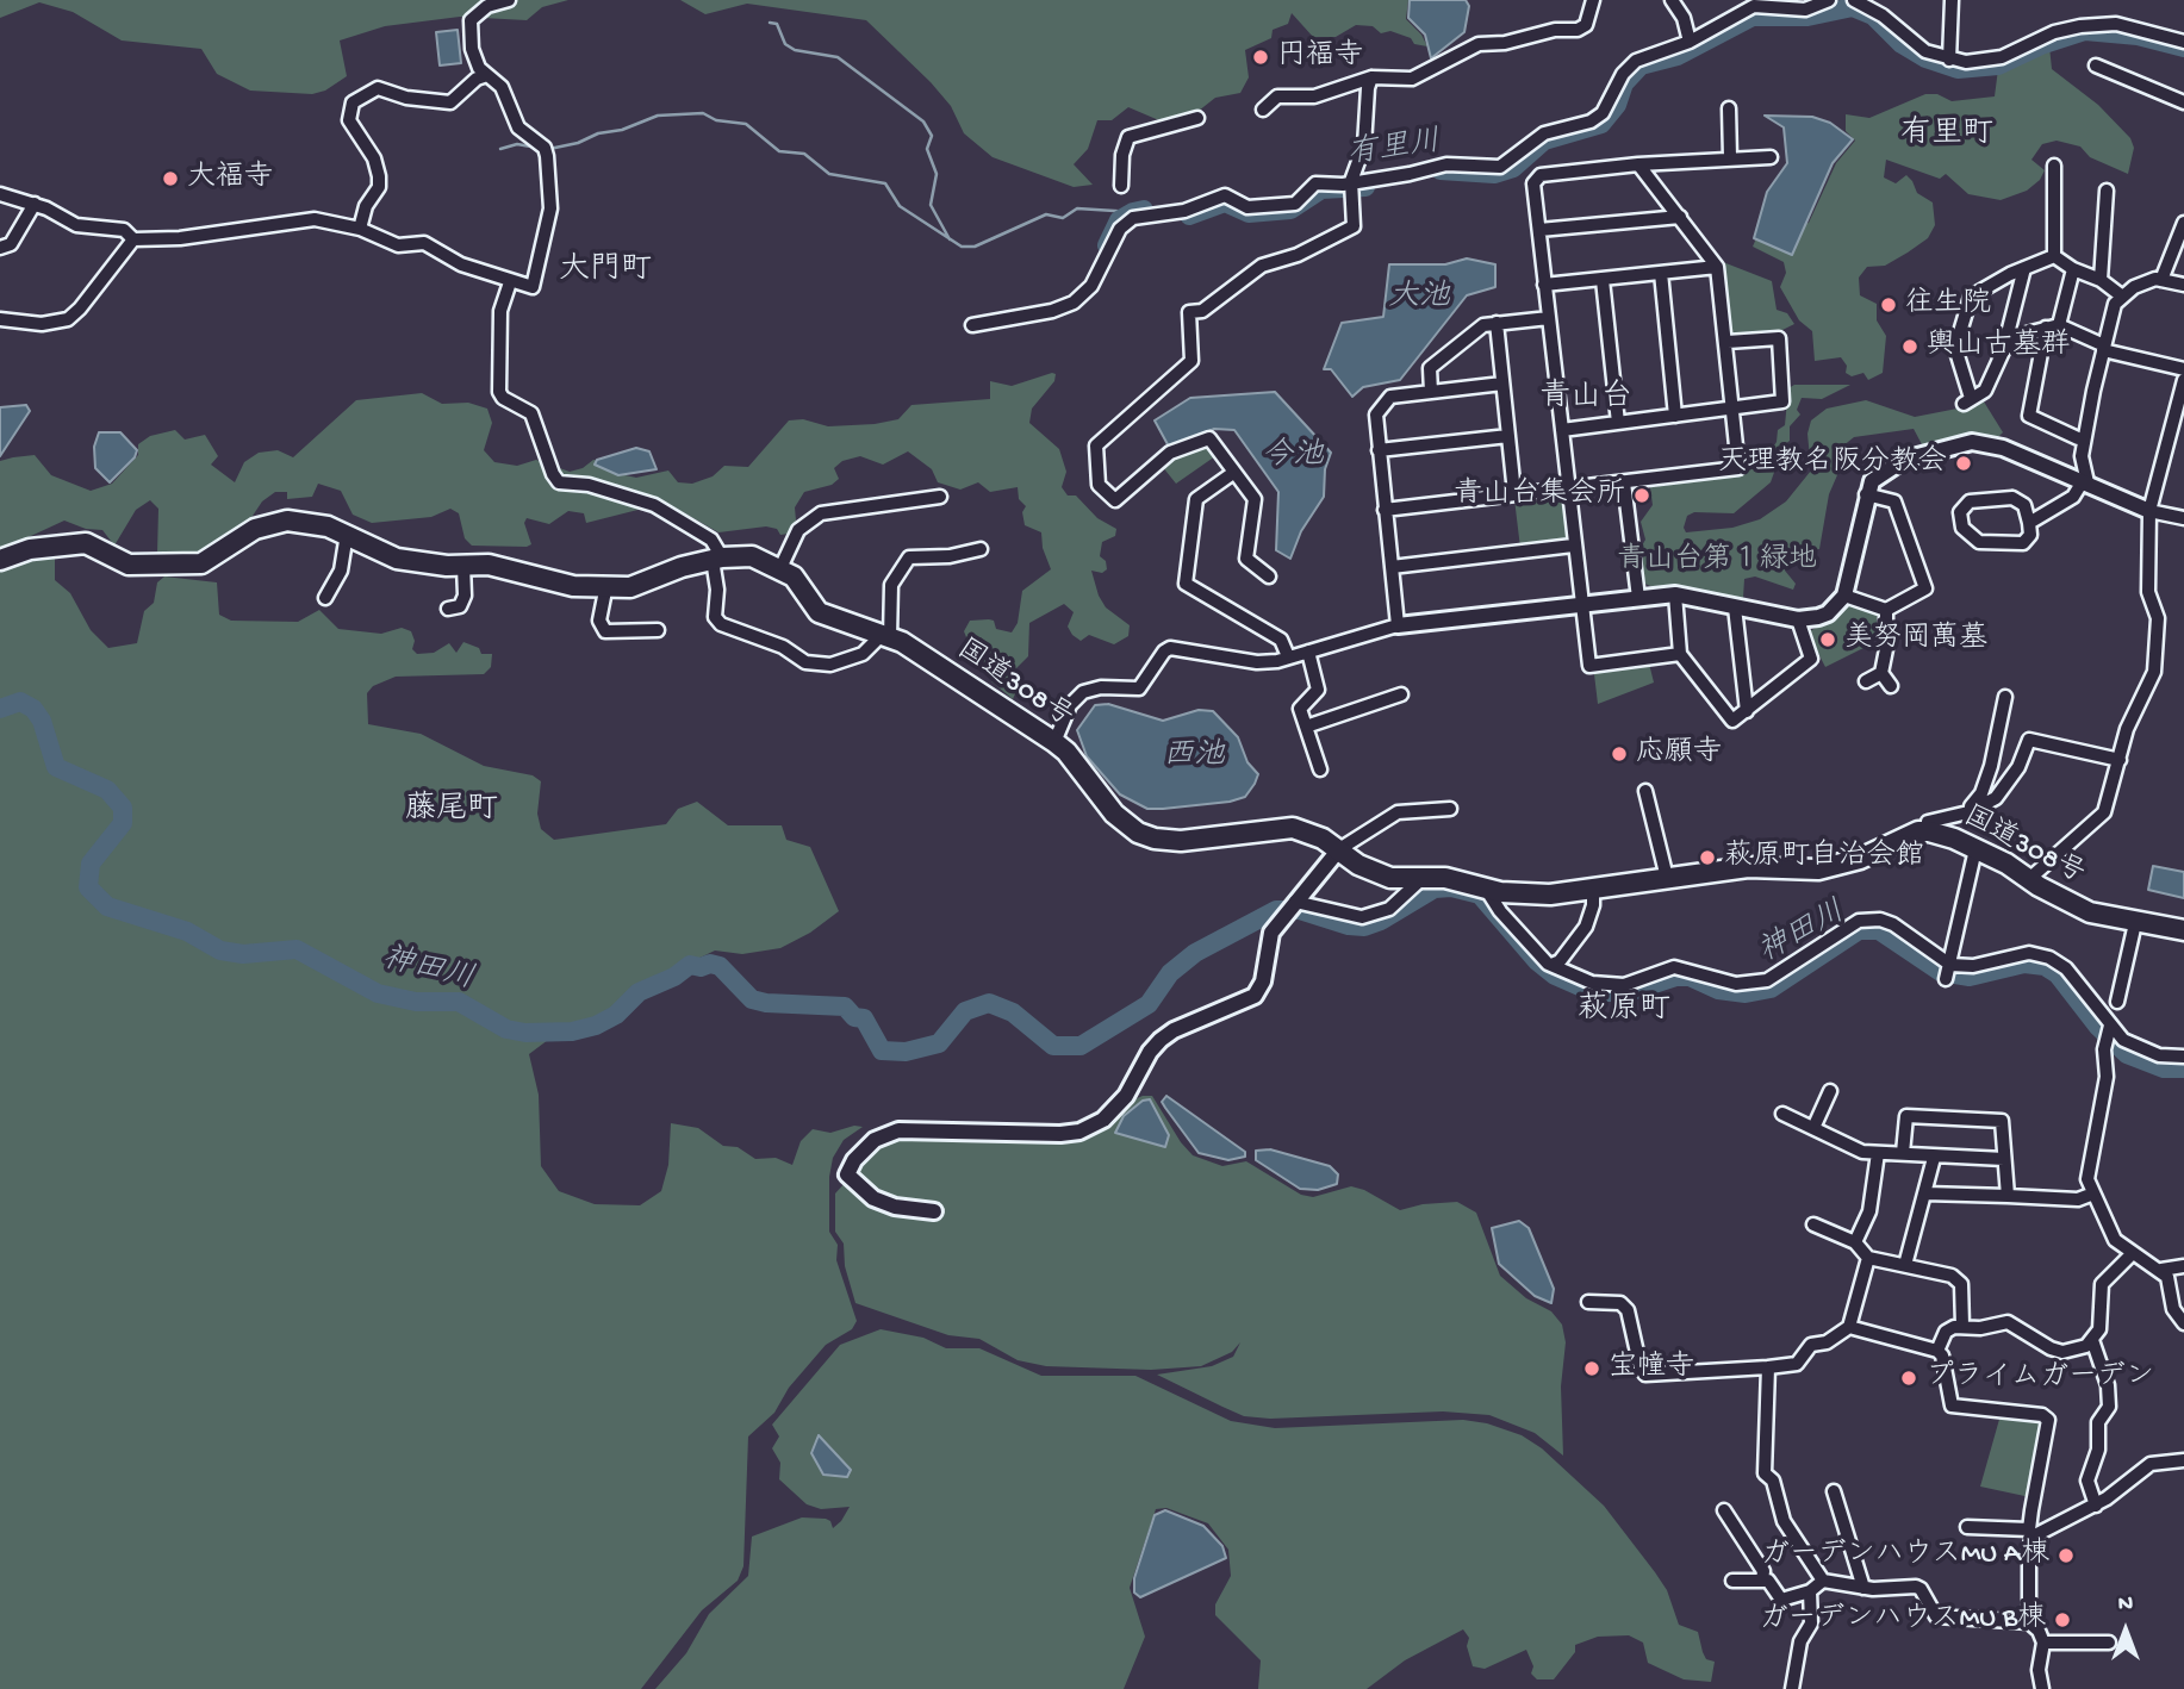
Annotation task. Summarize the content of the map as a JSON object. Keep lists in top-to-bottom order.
{
  "streets": {
    "highway": ["国道308号"]
  },
  "districts": [
    "有里町",
    "大門町",
    "青山台",
    "藤尾町",
    "萩原町"
  ],
  "water": [
    "有里川",
    "大池",
    "今池",
    "西池",
    "神田川"
  ],
  "parks": ["青山台第１緑地"],
  "places": [
    "円福寺",
    "大福寺",
    "往生院",
    "輿山古墓群",
    "天理教名阪分教会",
    "青山台集会所",
    "美努岡萬墓",
    "応願寺",
    "萩原町自治会館",
    "宝幢寺",
    "プライムガーデン",
    "ガーデンハウスMU A棟",
    "ガーデンハウスMU B棟"
  ],
  "north": "top"
}
